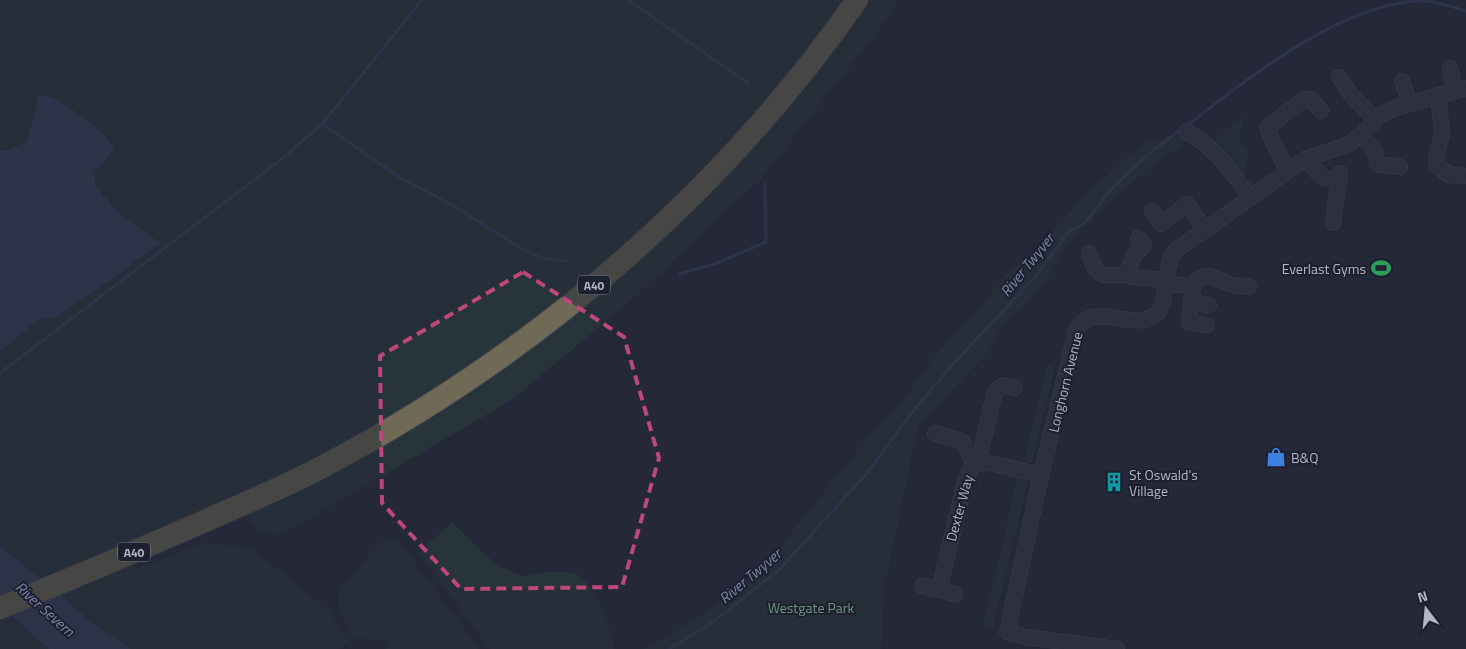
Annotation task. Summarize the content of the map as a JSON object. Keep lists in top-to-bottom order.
{
  "streets": {
    "highway": ["A40"],
    "street": ["Longhorn Avenue", "Dexter Way"]
  },
  "crossings": [
    ["Longhorn Avenue", "Dexter Way"]
  ],
  "water": ["River Twyver", "River Severn"],
  "parks": ["Westgate Park"],
  "places": {
    "sports": ["Everlast Gyms"],
    "shop": ["B&Q"],
    "building": ["St Oswald's Village"]
  },
  "north": "top"
}
